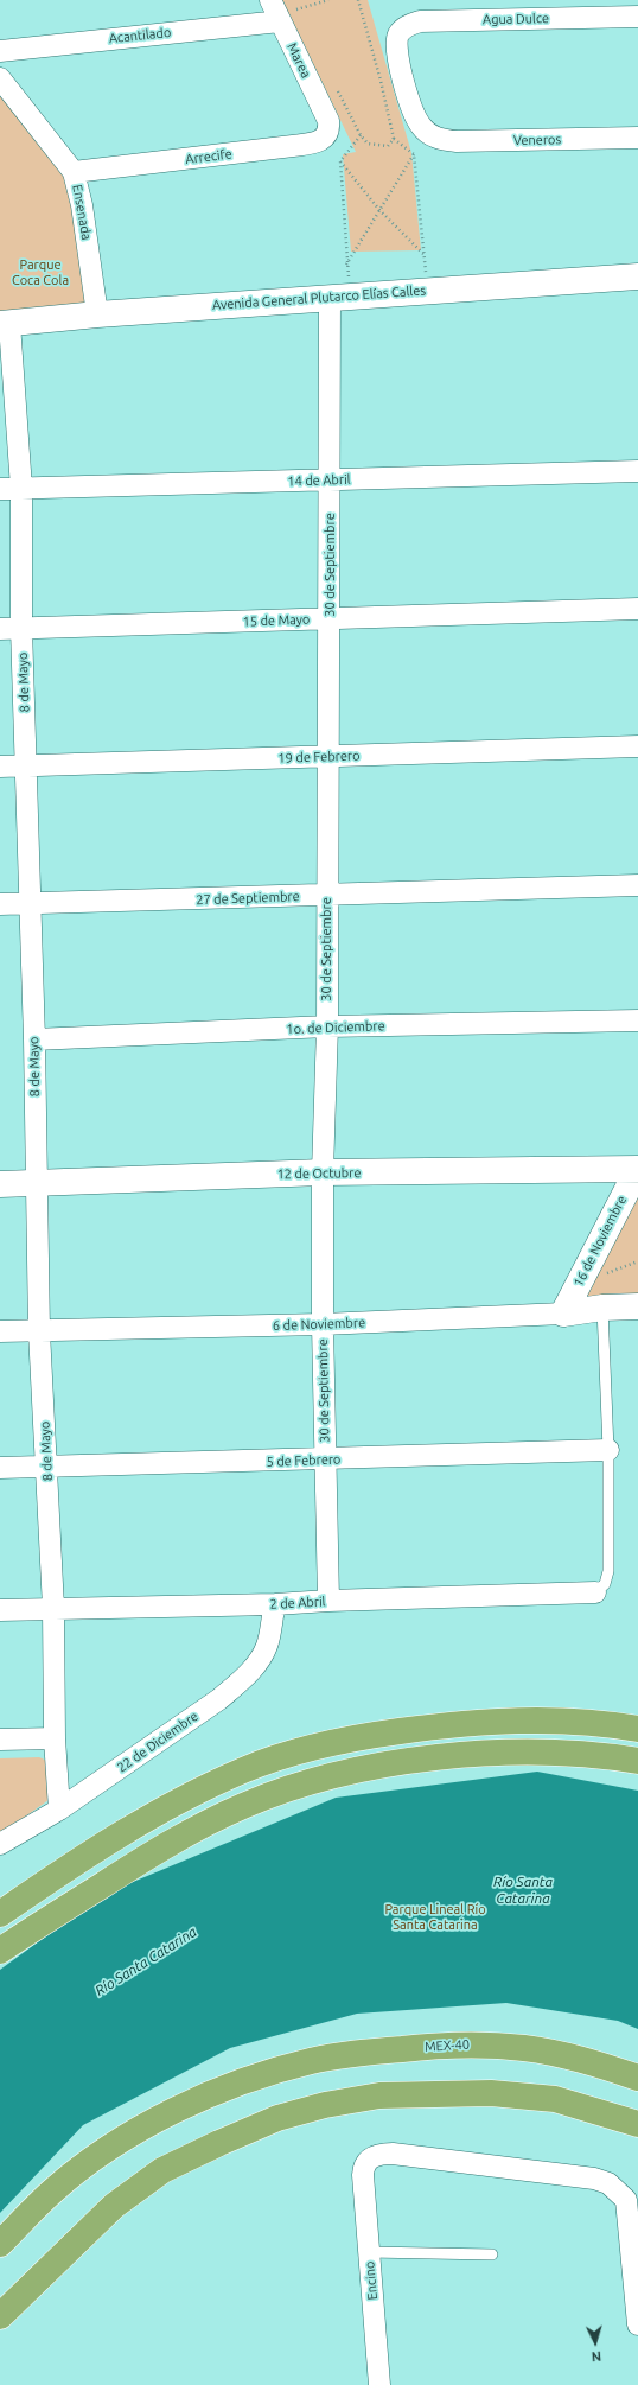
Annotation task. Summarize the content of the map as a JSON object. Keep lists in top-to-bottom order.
{
  "streets": {
    "highway": ["MEX-40"],
    "street": [
      "Agua Dulce",
      "Acantilado",
      "Marea",
      "Veneros",
      "Arrecife",
      "Ensenada",
      "Avenida General Plutarco Elías Calles",
      "14 de Abril",
      "30 de Septiembre",
      "15 de Mayo",
      "8 de Mayo",
      "19 de Febrero",
      "27 de Septiembre",
      "1o. de Diciembre",
      "12 de Octubre",
      "16 de Noviembre",
      "6 de Noviembre",
      "5 de Febrero",
      "2 de Abril",
      "22 de Diciembre",
      "Encino"
    ]
  },
  "crossings": [
    ["Agua Dulce", "Veneros"],
    ["Acantilado", "Marea"],
    ["Marea", "Arrecife"],
    ["Arrecife", "Ensenada"],
    ["Ensenada", "Avenida General Plutarco Elías Calles"],
    ["Avenida General Plutarco Elías Calles", "30 de Septiembre"],
    ["Avenida General Plutarco Elías Calles", "8 de Mayo"],
    ["14 de Abril", "30 de Septiembre"],
    ["14 de Abril", "8 de Mayo"],
    ["30 de Septiembre", "15 de Mayo"],
    ["30 de Septiembre", "19 de Febrero"],
    ["30 de Septiembre", "27 de Septiembre"],
    ["30 de Septiembre", "1o. de Diciembre"],
    ["30 de Septiembre", "12 de Octubre"],
    ["30 de Septiembre", "6 de Noviembre"],
    ["30 de Septiembre", "5 de Febrero"],
    ["30 de Septiembre", "2 de Abril"],
    ["15 de Mayo", "8 de Mayo"],
    ["8 de Mayo", "19 de Febrero"],
    ["8 de Mayo", "27 de Septiembre"],
    ["8 de Mayo", "1o. de Diciembre"],
    ["8 de Mayo", "12 de Octubre"],
    ["8 de Mayo", "6 de Noviembre"],
    ["8 de Mayo", "5 de Febrero"],
    ["8 de Mayo", "2 de Abril"],
    ["8 de Mayo", "22 de Diciembre"],
    ["12 de Octubre", "16 de Noviembre"],
    ["16 de Noviembre", "6 de Noviembre"],
    ["2 de Abril", "22 de Diciembre"]
  ],
  "water": ["Río Santa Catarina"],
  "parks": ["Parque Coca Cola", "Parque Lineal Río Santa Catarina"],
  "north": "bottom"
}
